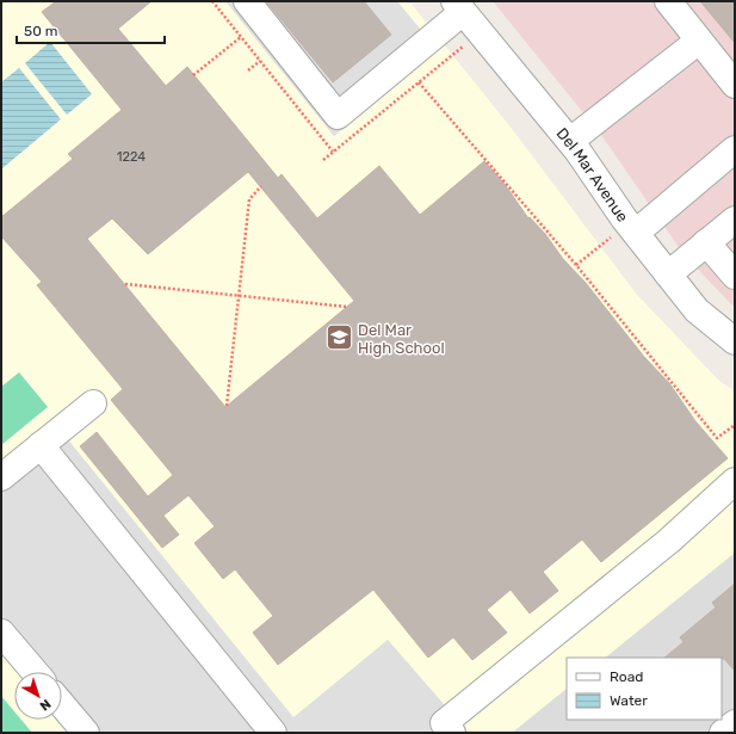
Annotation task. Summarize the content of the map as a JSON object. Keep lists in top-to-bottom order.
{
  "streets": {
    "street": ["Del Mar Avenue"]
  },
  "places": {
    "school or university": ["Del Mar High School"]
  },
  "house_numbers": ["1224"],
  "legend": ["Road", "Water"],
  "scale_bar": "50 m",
  "north": "bottom right"
}
